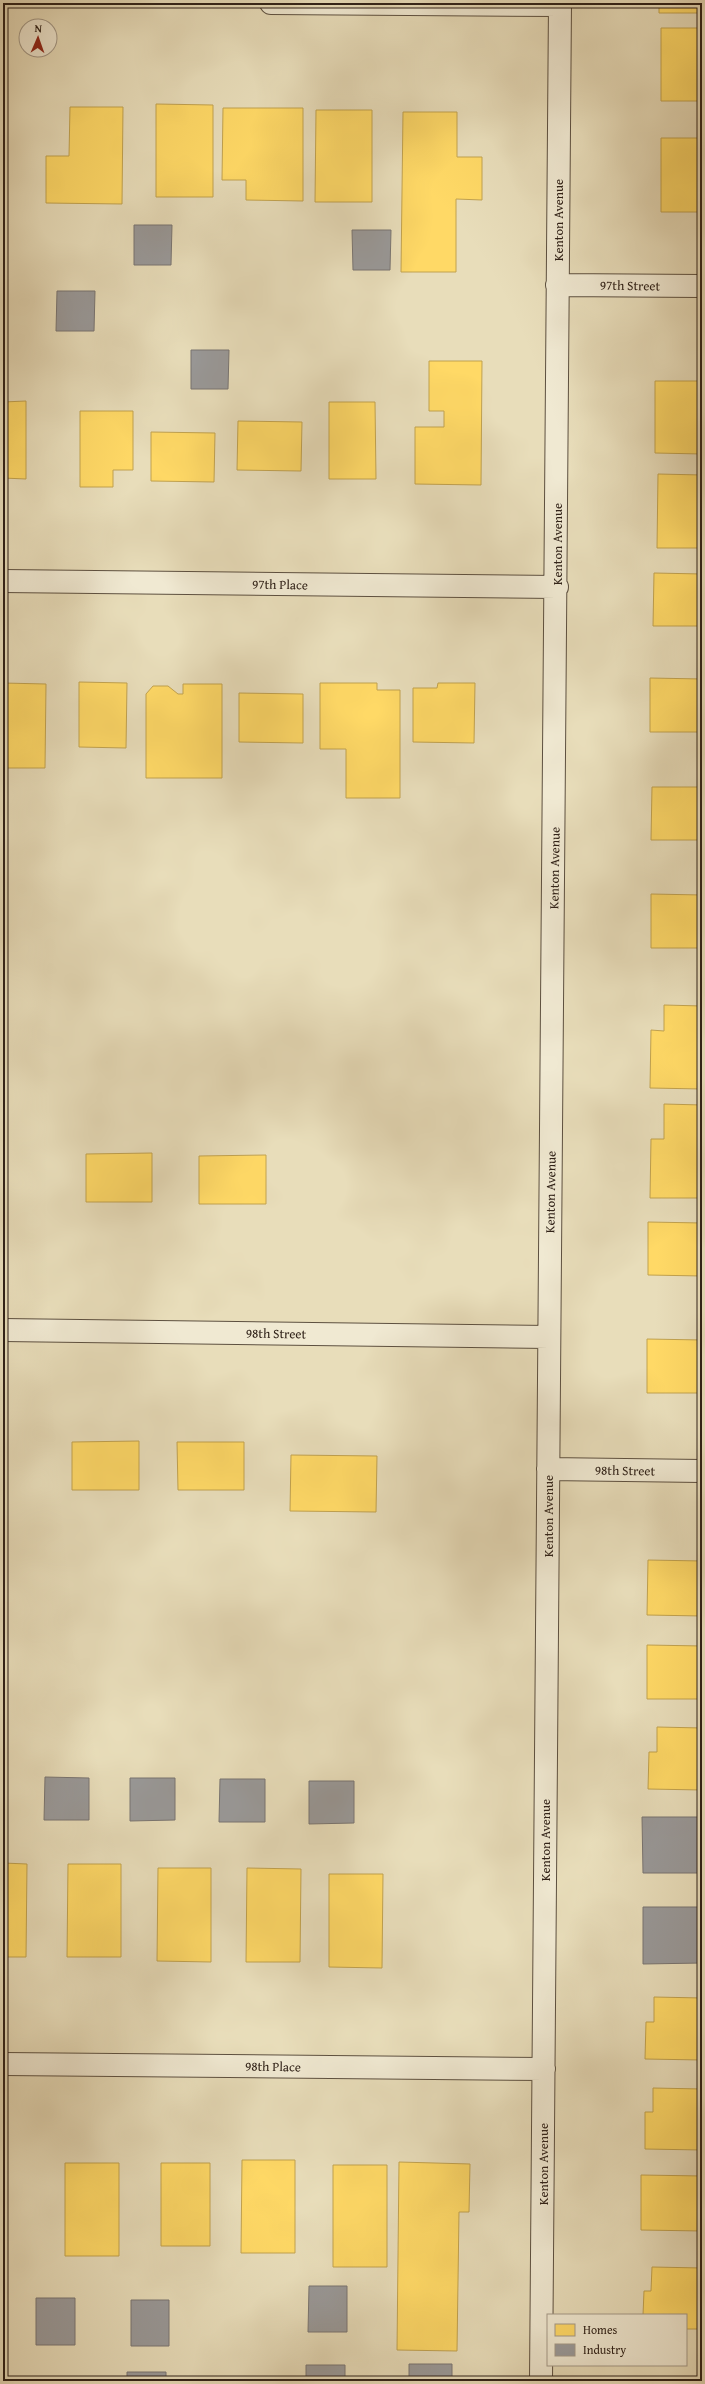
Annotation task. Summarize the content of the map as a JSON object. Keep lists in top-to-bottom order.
{
  "streets": {
    "street": [
      "Kenton Avenue",
      "97th Street",
      "97th Place",
      "98th Street",
      "98th Place"
    ]
  },
  "crossings": [
    ["Kenton Avenue", "97th Street"],
    ["Kenton Avenue", "97th Place"],
    ["Kenton Avenue", "98th Street"],
    ["Kenton Avenue", "98th Place"]
  ],
  "legend": ["Homes", "Industry"],
  "north": "top"
}
